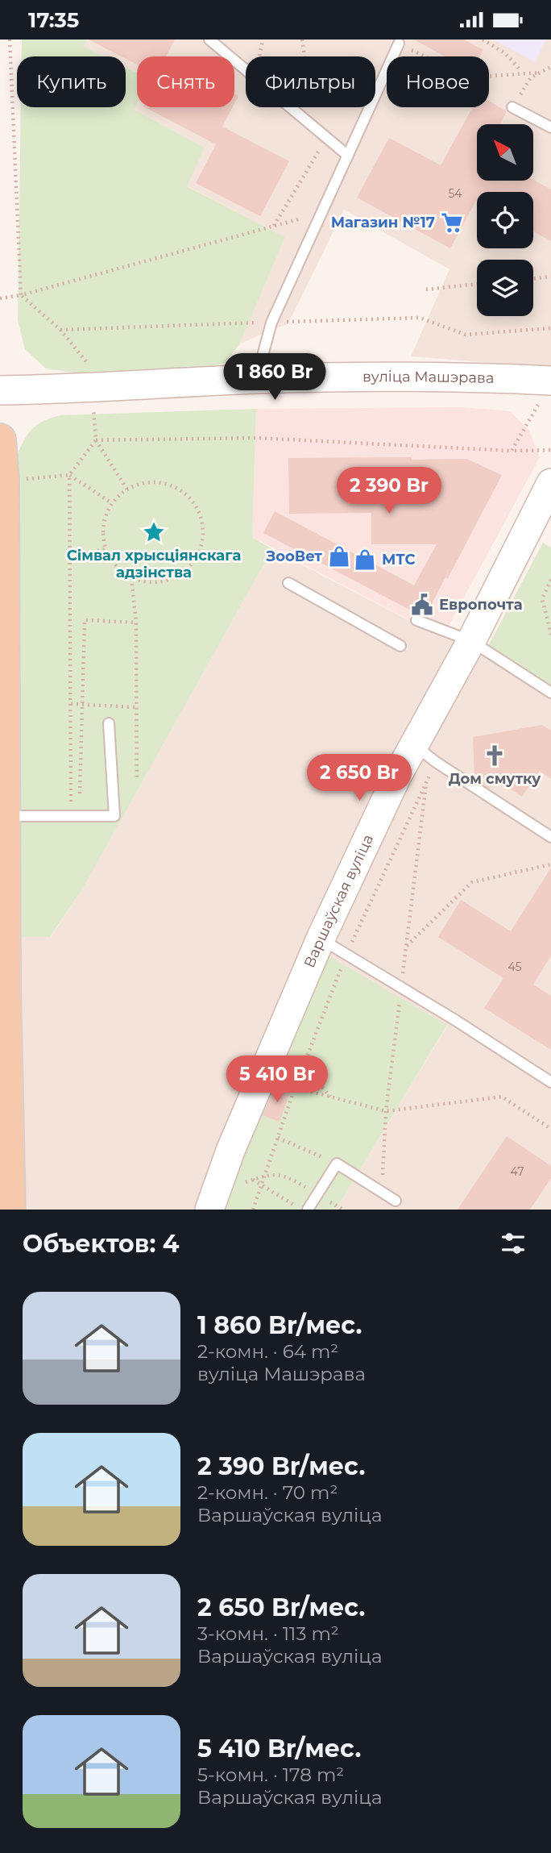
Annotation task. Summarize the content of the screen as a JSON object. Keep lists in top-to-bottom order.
{
  "streets": {
    "street": ["вуліца Машэрава", "Варшаўская вуліца"]
  },
  "places": {
    "supermarket": ["Магазин №17"],
    "place": ["Сімвал хрысціянскага адзінства"],
    "shop": ["ЗооВет", "МТС"],
    "public building": ["Европочта"],
    "church": ["Дом смутку"]
  },
  "house_numbers": ["54", "45", "47"],
  "north": "top left",
  "page": {
    "status": "17:35",
    "chip": [
      "Купить",
      "Снять",
      "Фильтры",
      "Новое"
    ],
    "price": [
      "1 860 Br",
      "2 390 Br",
      "2 650 Br",
      "5 410 Br"
    ],
    "heading": "Объектов: 4",
    "list": [
      {
        "name": "1 860 Br/мес.",
        "note": "2-комн. · 64 m² · вуліца Машэрава"
      },
      {
        "name": "2 390 Br/мес.",
        "note": "2-комн. · 70 m² · Варшаўская вуліца"
      },
      {
        "name": "2 650 Br/мес.",
        "note": "3-комн. · 113 m² · Варшаўская вуліца"
      },
      {
        "name": "5 410 Br/мес.",
        "note": "5-комн. · 178 m² · Варшаўская вуліца"
      }
    ]
  }
}
